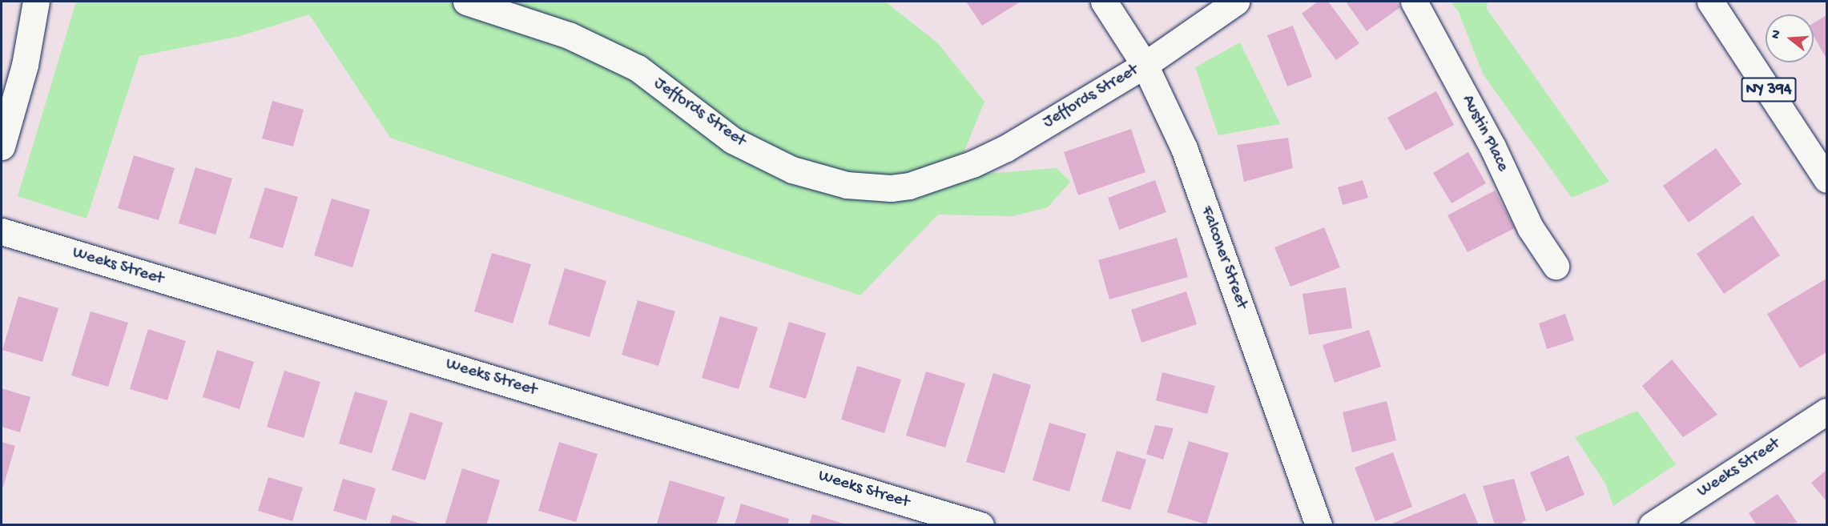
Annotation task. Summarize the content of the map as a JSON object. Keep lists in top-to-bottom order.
{
  "streets": {
    "street": [
      "NY 394",
      "Jeffords Street",
      "Austin Place",
      "Falconer Street",
      "Weeks Street"
    ]
  },
  "crossings": [
    ["Jeffords Street", "Falconer Street"]
  ],
  "north": "left"
}
